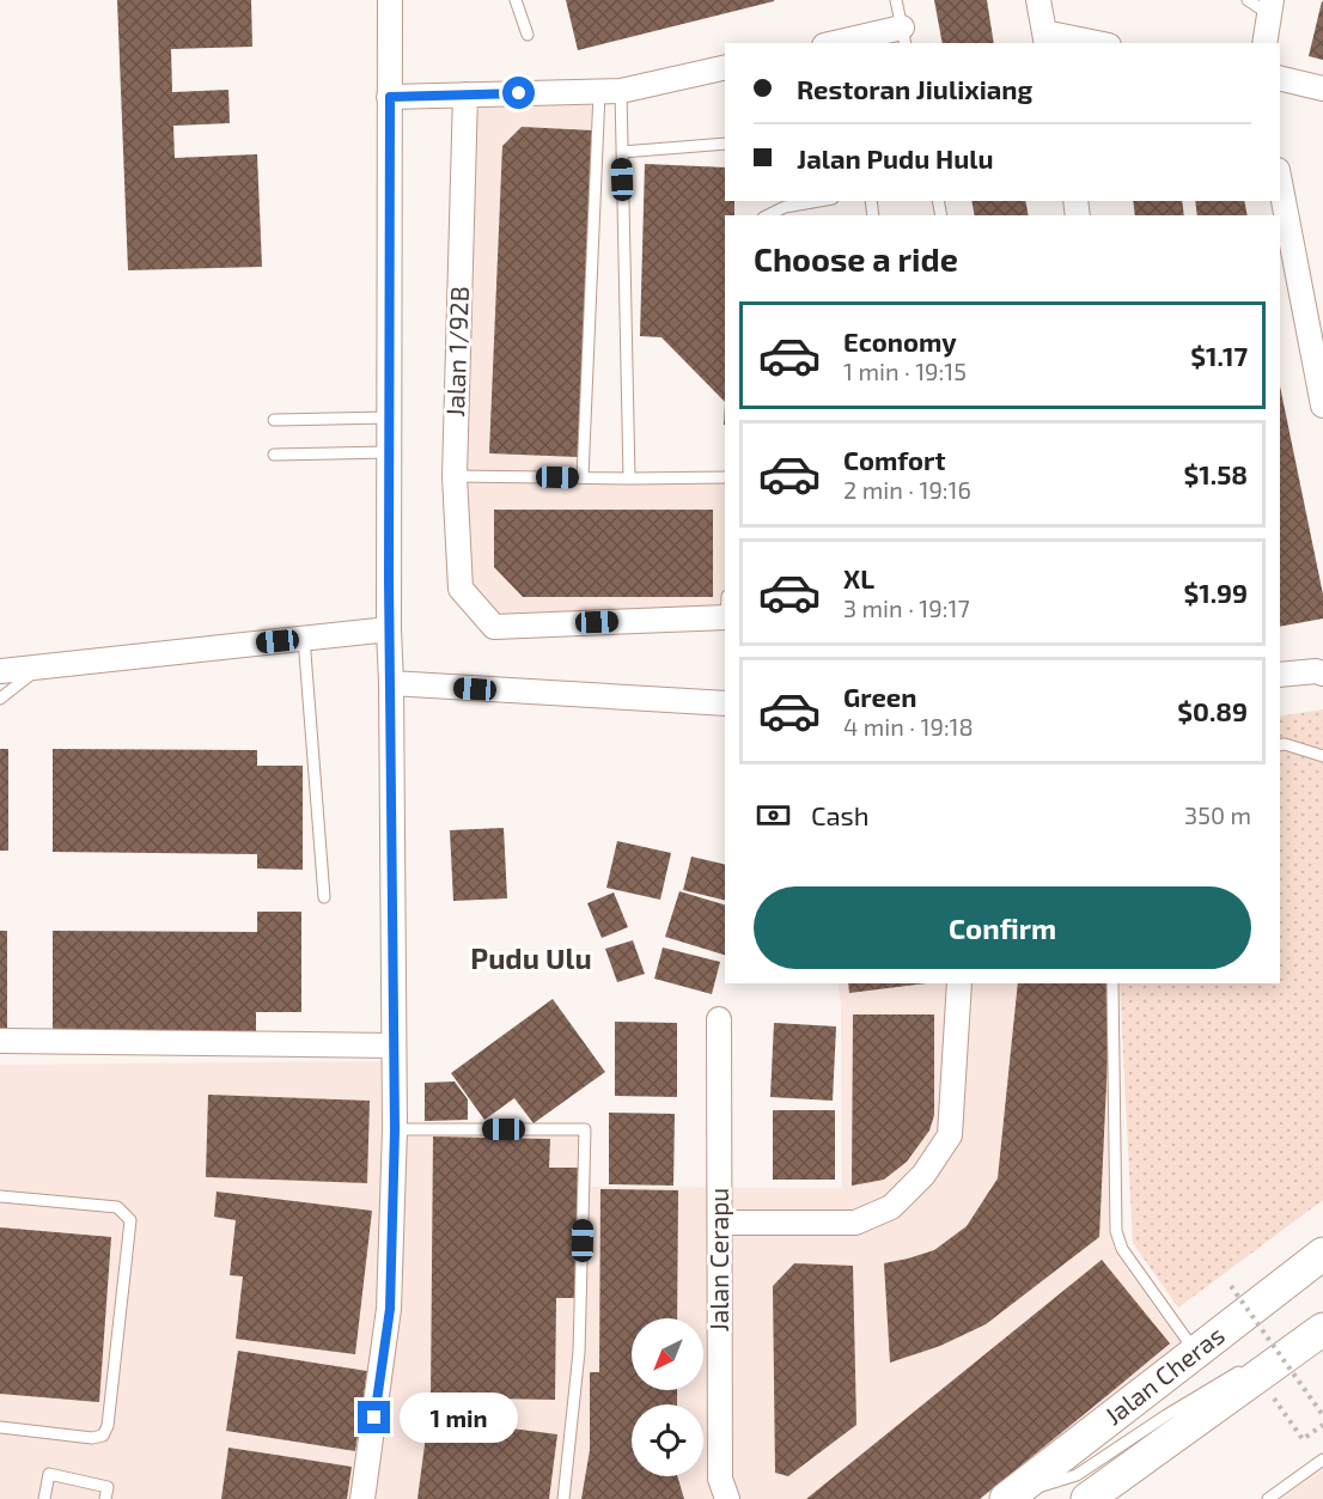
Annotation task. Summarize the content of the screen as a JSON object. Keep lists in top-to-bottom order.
{
  "streets": {
    "main road": ["Jalan Cheras"],
    "street": ["Jalan 1/92B", "Jalan Cerapu"]
  },
  "districts": ["Pudu Ulu"],
  "north": "bottom left",
  "page": {
    "banner": ["Restoran Jiulixiang", "Jalan Pudu Hulu"],
    "heading": "Choose a ride",
    "list": [
      {
        "name": "Economy",
        "note": "1 min · 19:15",
        "value": "$1.17"
      },
      {
        "name": "Comfort",
        "note": "2 min · 19:16",
        "value": "$1.58"
      },
      {
        "name": "XL",
        "note": "3 min · 19:17",
        "value": "$1.99"
      },
      {
        "name": "Green",
        "note": "4 min · 19:18",
        "value": "$0.89"
      }
    ],
    "pay": ["Cash", "350 m"],
    "buttons": "Confirm",
    "bubble": "1 min"
  }
}
